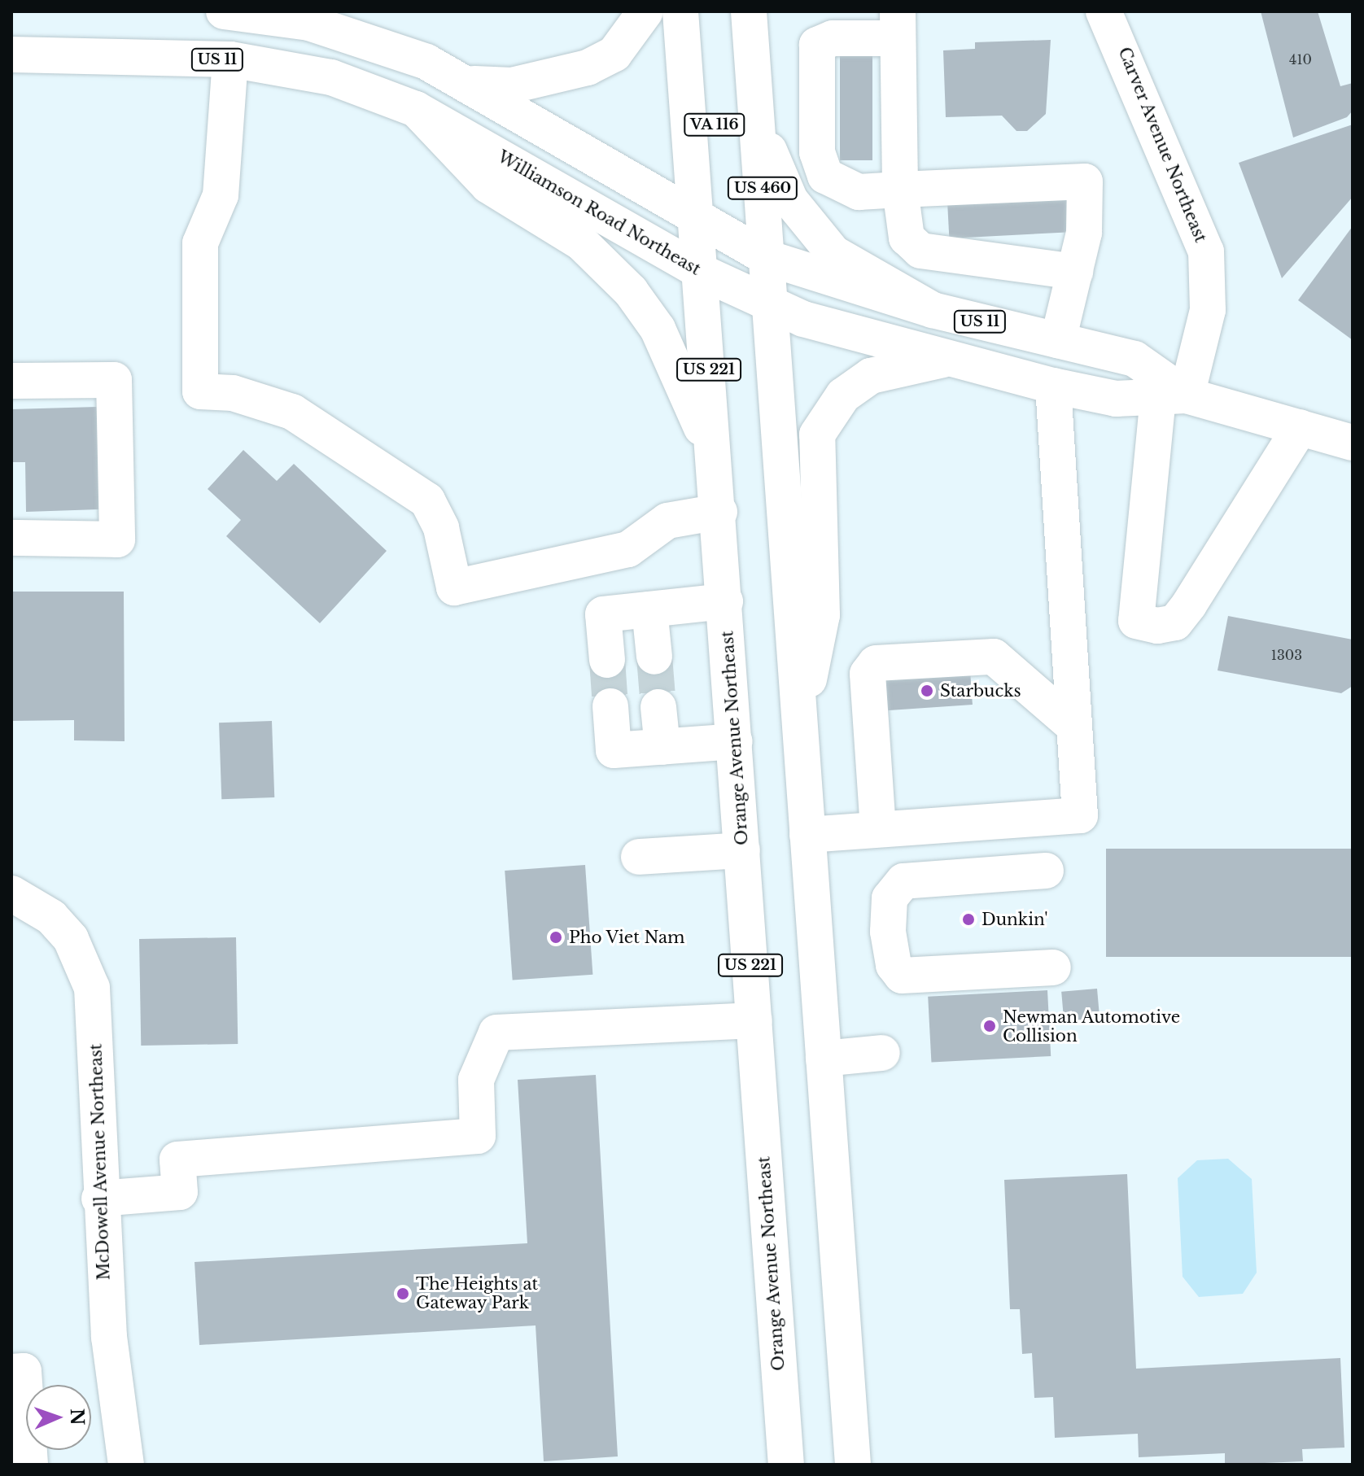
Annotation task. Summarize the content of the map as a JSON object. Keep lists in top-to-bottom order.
{
  "streets": {
    "main road": [
      "US 11",
      "VA 116",
      "Carver Avenue Northeast",
      "US 460",
      "Williamson Road Northeast",
      "US 221",
      "Orange Avenue Northeast",
      "McDowell Avenue Northeast"
    ]
  },
  "crossings": [
    ["VA 116", "Williamson Road Northeast"],
    ["VA 116", "Orange Avenue Northeast"],
    ["Carver Avenue Northeast", "Williamson Road Northeast"],
    ["US 460", "Williamson Road Northeast"],
    ["Williamson Road Northeast", "Orange Avenue Northeast"]
  ],
  "places": [
    "Starbucks",
    "Dunkin'",
    "Pho Viet Nam",
    "Newman Automotive Collision",
    "The Heights at Gateway Park"
  ],
  "house_numbers": ["410", "1303"],
  "north": "right"
}
